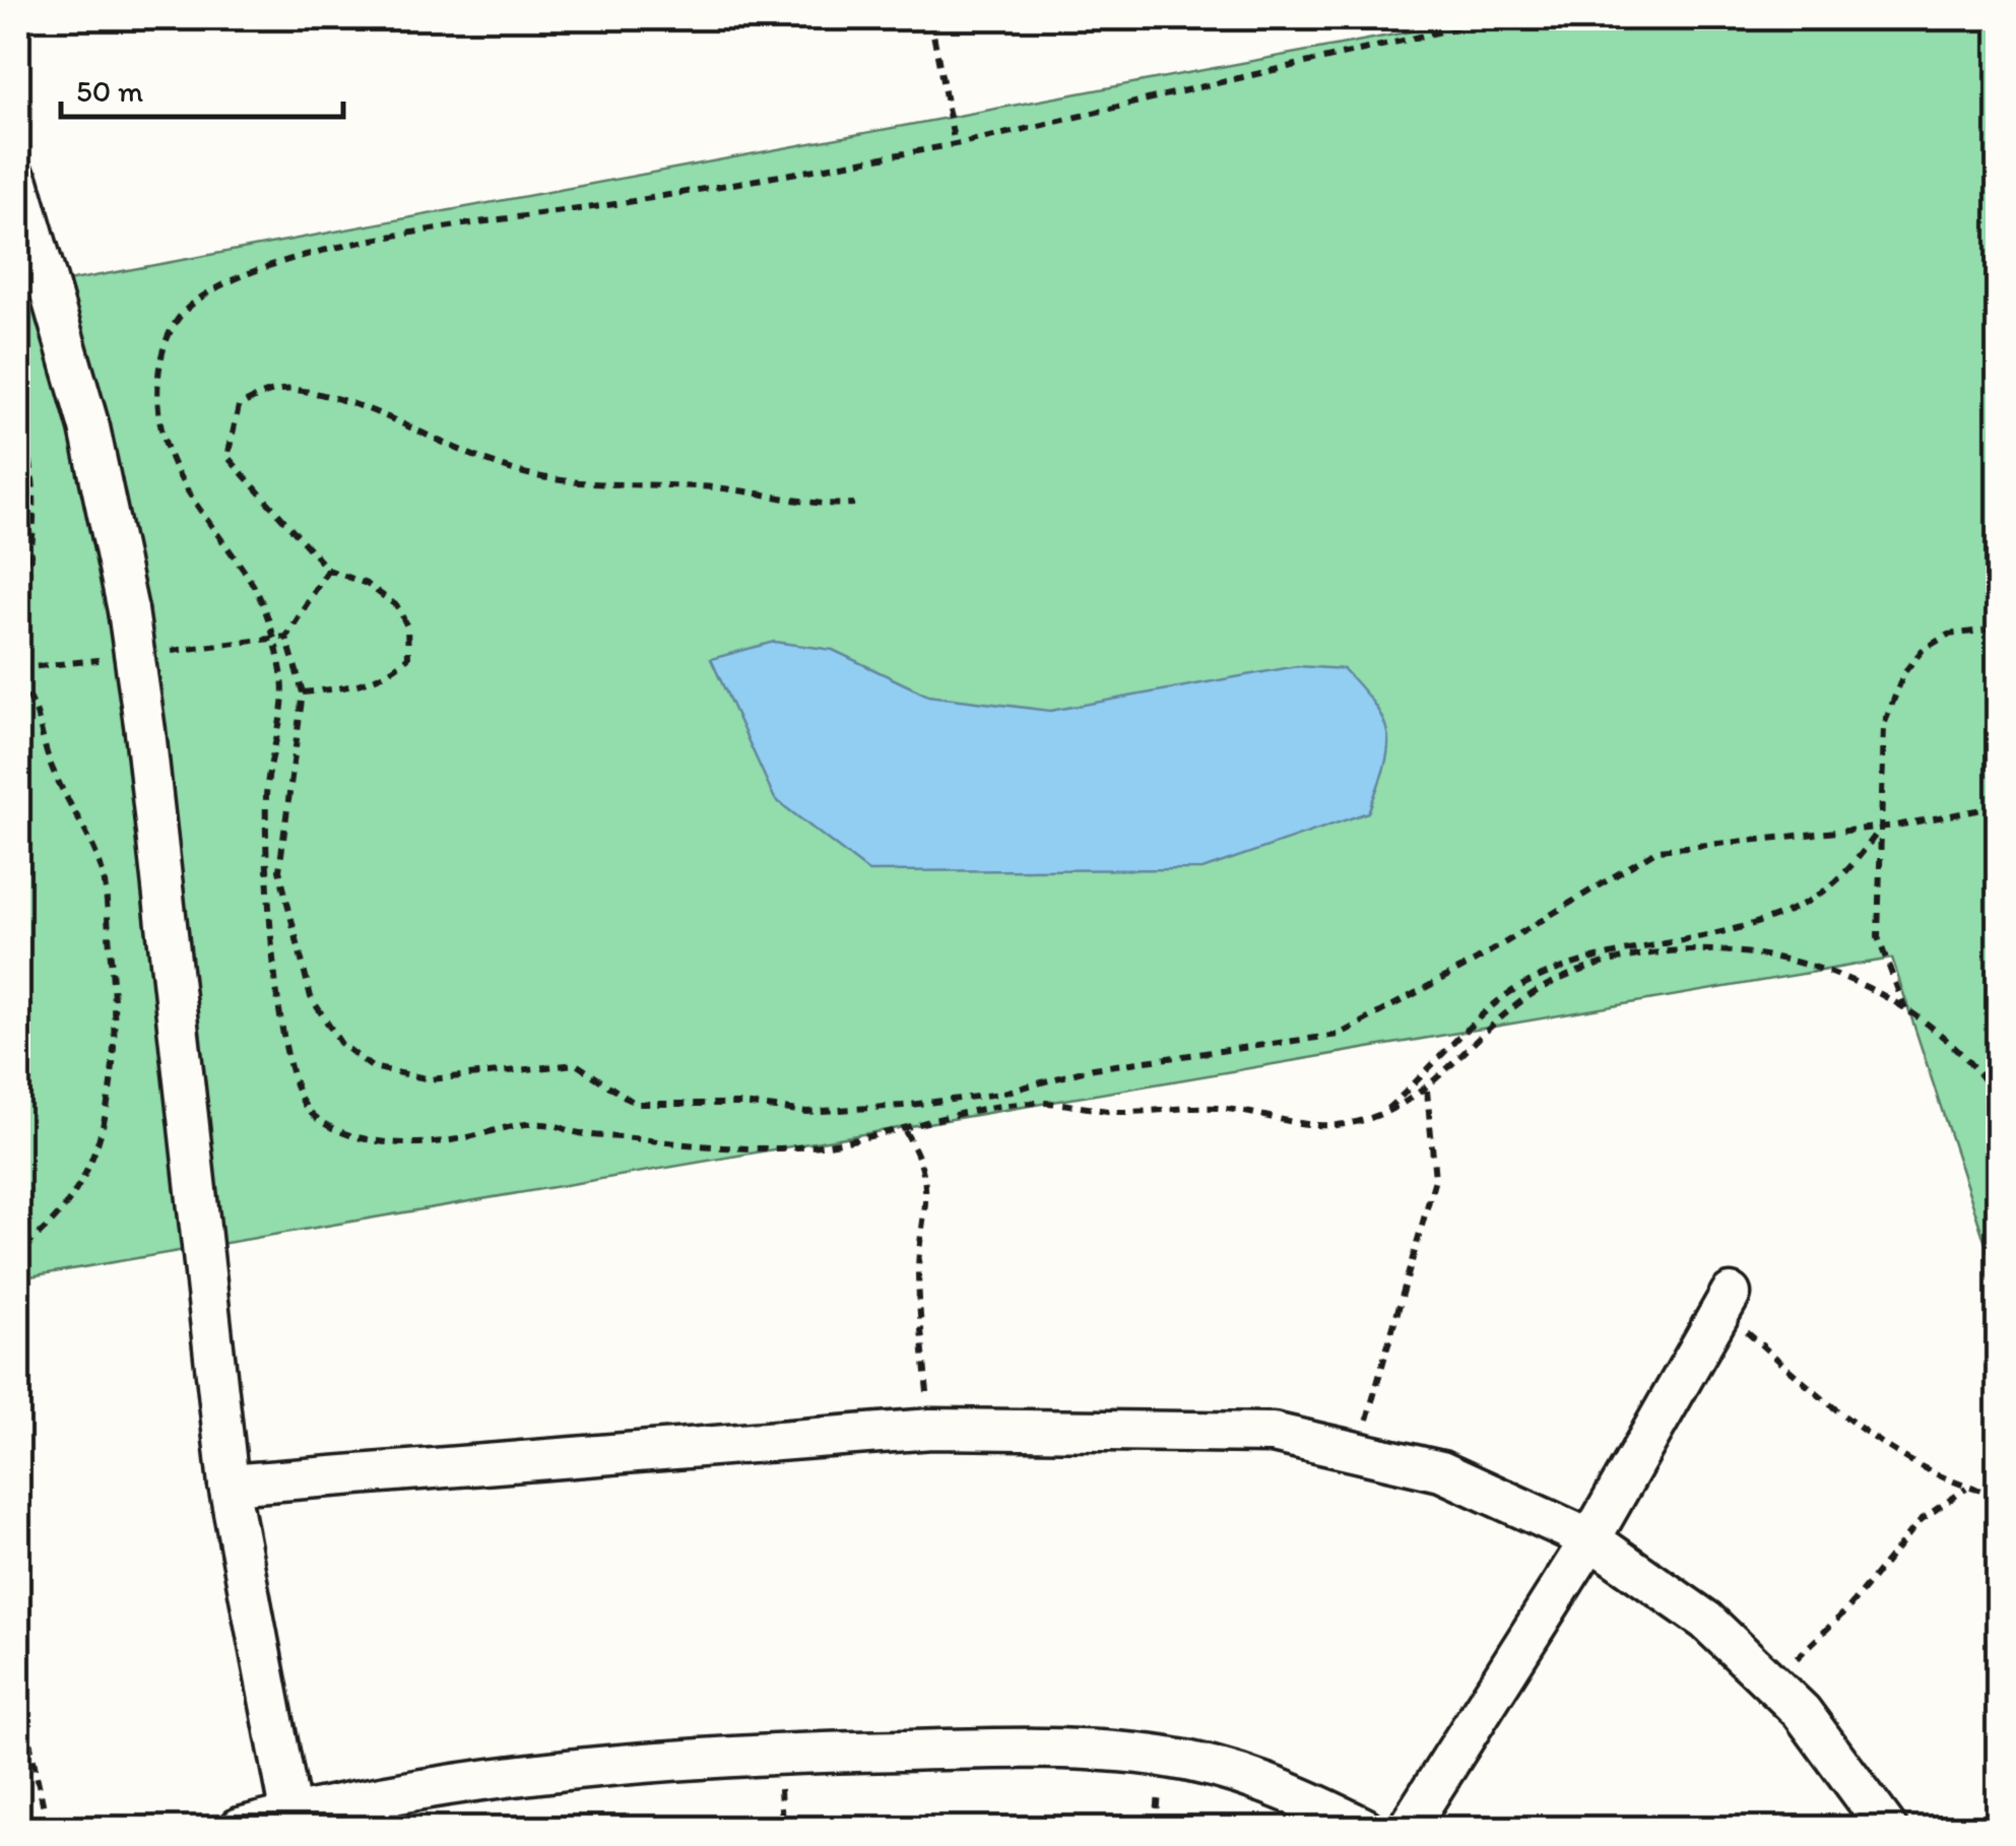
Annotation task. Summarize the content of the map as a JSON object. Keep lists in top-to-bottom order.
{
  "scale_bar": "50 m"
}
